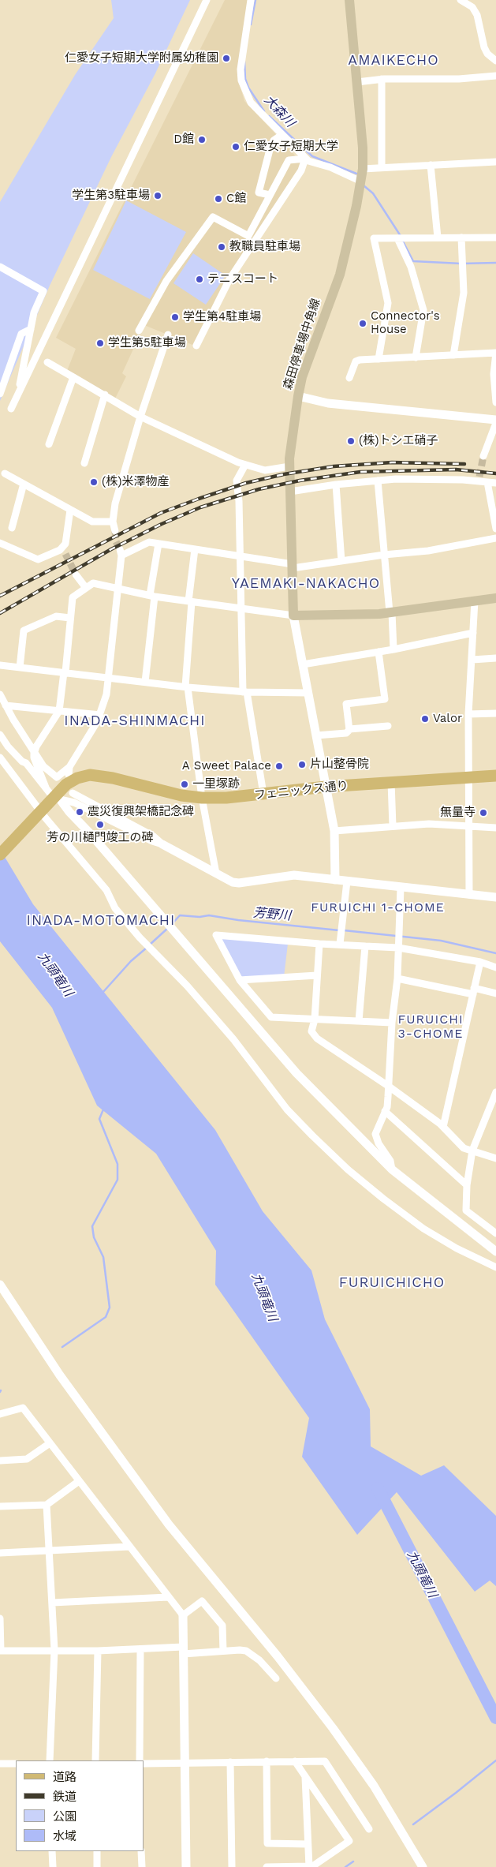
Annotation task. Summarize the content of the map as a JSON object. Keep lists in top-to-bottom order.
{
  "streets": {
    "main road": ["森田停車場中角線", "フェニックス通り"]
  },
  "districts": [
    "AMAIKECHO",
    "YAEMAKI-NAKACHO",
    "INADA-SHINMACHI",
    "FURUICHI 1-CHOME",
    "INADA-MOTOMACHI",
    "FURUICHI 3-CHOME",
    "FURUICHICHO"
  ],
  "water": ["大森川", "芳野川", "九頭竜川"],
  "places": [
    "仁愛女子短期大学附属幼稚園",
    "D館",
    "仁愛女子短期大学",
    "学生第3駐車場",
    "C館",
    "教職員駐車場",
    "テニスコート",
    "学生第4駐車場",
    "Connector's House",
    "学生第5駐車場",
    "(株)トシエ硝子",
    "(株)米澤物産",
    "Valor",
    "片山整骨院",
    "A Sweet Palace",
    "一里塚跡",
    "震災復興架橋記念碑",
    "無量寺",
    "芳の川樋門竣工の碑"
  ],
  "legend": [
    "道路",
    "鉄道",
    "公園",
    "水域"
  ]
}
